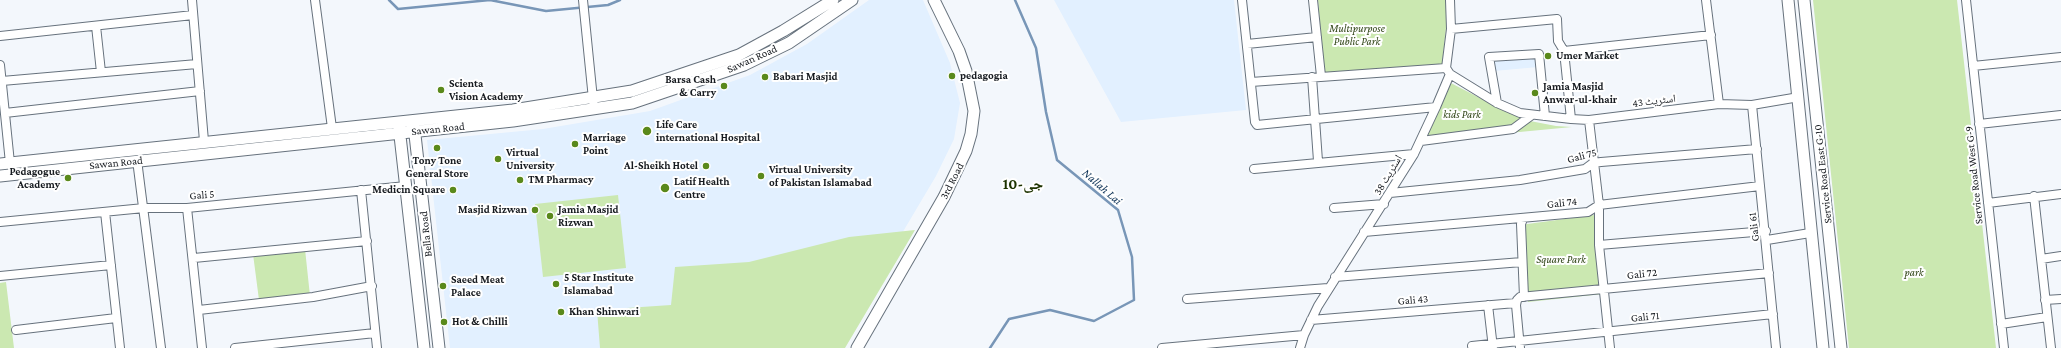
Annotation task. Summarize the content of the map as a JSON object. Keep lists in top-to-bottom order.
{
  "streets": {
    "main road": [
      "Sawan Road",
      "Service Road East G-10",
      "3rd Road",
      "Bella Road"
    ],
    "street": [
      "اسٹریٹ 43",
      "Gali 75",
      "اسٹریٹ 38",
      "Service Road West G-9",
      "Gali 5",
      "Gali 74",
      "Gali 61",
      "Gali 72",
      "Gali 43",
      "Gali 71"
    ]
  },
  "crossings": [
    ["Sawan Road", "Bella Road"],
    ["اسٹریٹ 43", "Service Road East G-10"],
    ["اسٹریٹ 43", "اسٹریٹ 38"],
    ["اسٹریٹ 43", "Gali 61"],
    ["Gali 75", "اسٹریٹ 38"],
    ["Gali 75", "Gali 61"],
    ["اسٹریٹ 38", "Gali 74"],
    ["اسٹریٹ 38", "Gali 43"],
    ["Gali 5", "Bella Road"],
    ["Gali 74", "Gali 61"],
    ["Gali 61", "Gali 72"],
    ["Gali 61", "Gali 71"],
    ["Gali 72", "Gali 43"]
  ],
  "districts": ["جی-10"],
  "water": ["Nallah Lai"],
  "parks": [
    "Multipurpose Public Park",
    "kids Park",
    "Square Park",
    "park"
  ],
  "places": [
    "Umer Market",
    "pedagogia",
    "Babari Masjid",
    "Barsa Cash & Carry",
    "Scienta Vision Academy",
    "Jamia Masjid Anwar-ul-khair",
    "Life Care international Hospital",
    "Marriage Point",
    "Tony Tone General Store",
    "Virtual University",
    "Al-Sheikh Hotel",
    "Virtual University of Pakistan Islamabad",
    "Pedagogue Academy",
    "TM Pharmacy",
    "Latif Health Centre",
    "Medicin Square",
    "Masjid Rizwan",
    "Jamia Masjid Rizwan",
    "5 Star Institute Islamabad",
    "Saeed Meat Palace",
    "Khan Shinwari",
    "Hot & Chilli"
  ]
}
